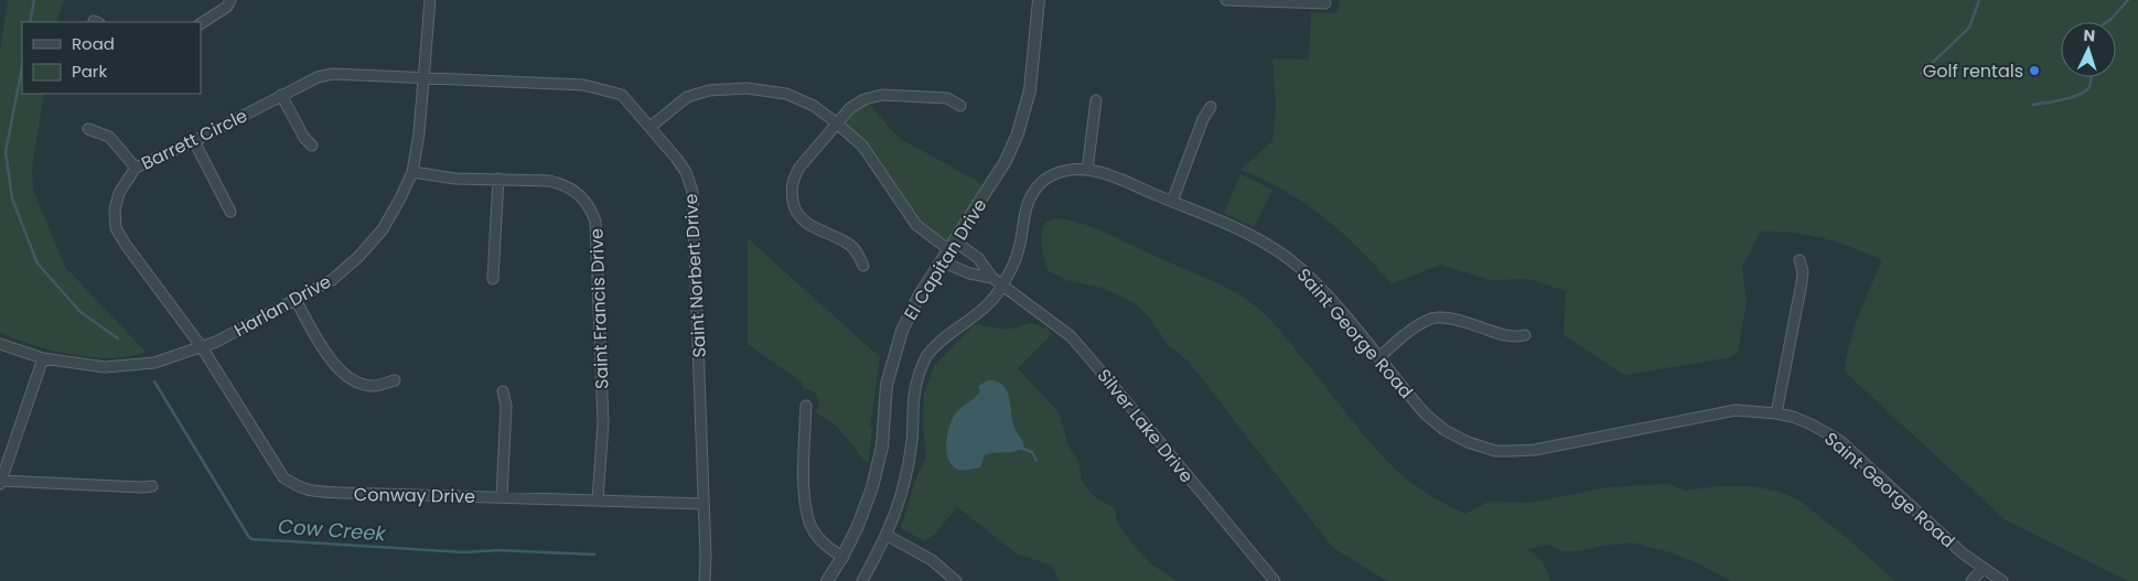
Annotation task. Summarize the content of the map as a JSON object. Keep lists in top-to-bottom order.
{
  "streets": {
    "street": [
      "Barrett Circle",
      "El Capitan Drive",
      "Saint Norbert Drive",
      "Harlan Drive",
      "Saint Francis Drive",
      "Saint George Road",
      "Silver Lake Drive",
      "Conway Drive"
    ]
  },
  "crossings": [
    ["Barrett Circle", "Saint Norbert Drive"],
    ["Barrett Circle", "Harlan Drive"],
    ["Barrett Circle", "Conway Drive"],
    ["Saint Norbert Drive", "Harlan Drive"],
    ["Saint Norbert Drive", "Conway Drive"],
    ["Harlan Drive", "Saint Francis Drive"],
    ["Harlan Drive", "Conway Drive"],
    ["Saint Francis Drive", "Conway Drive"],
    ["Saint George Road", "Silver Lake Drive"]
  ],
  "water": ["Cow Creek"],
  "places": ["Golf rentals"],
  "legend": ["Road", "Park"],
  "north": "top"
}
